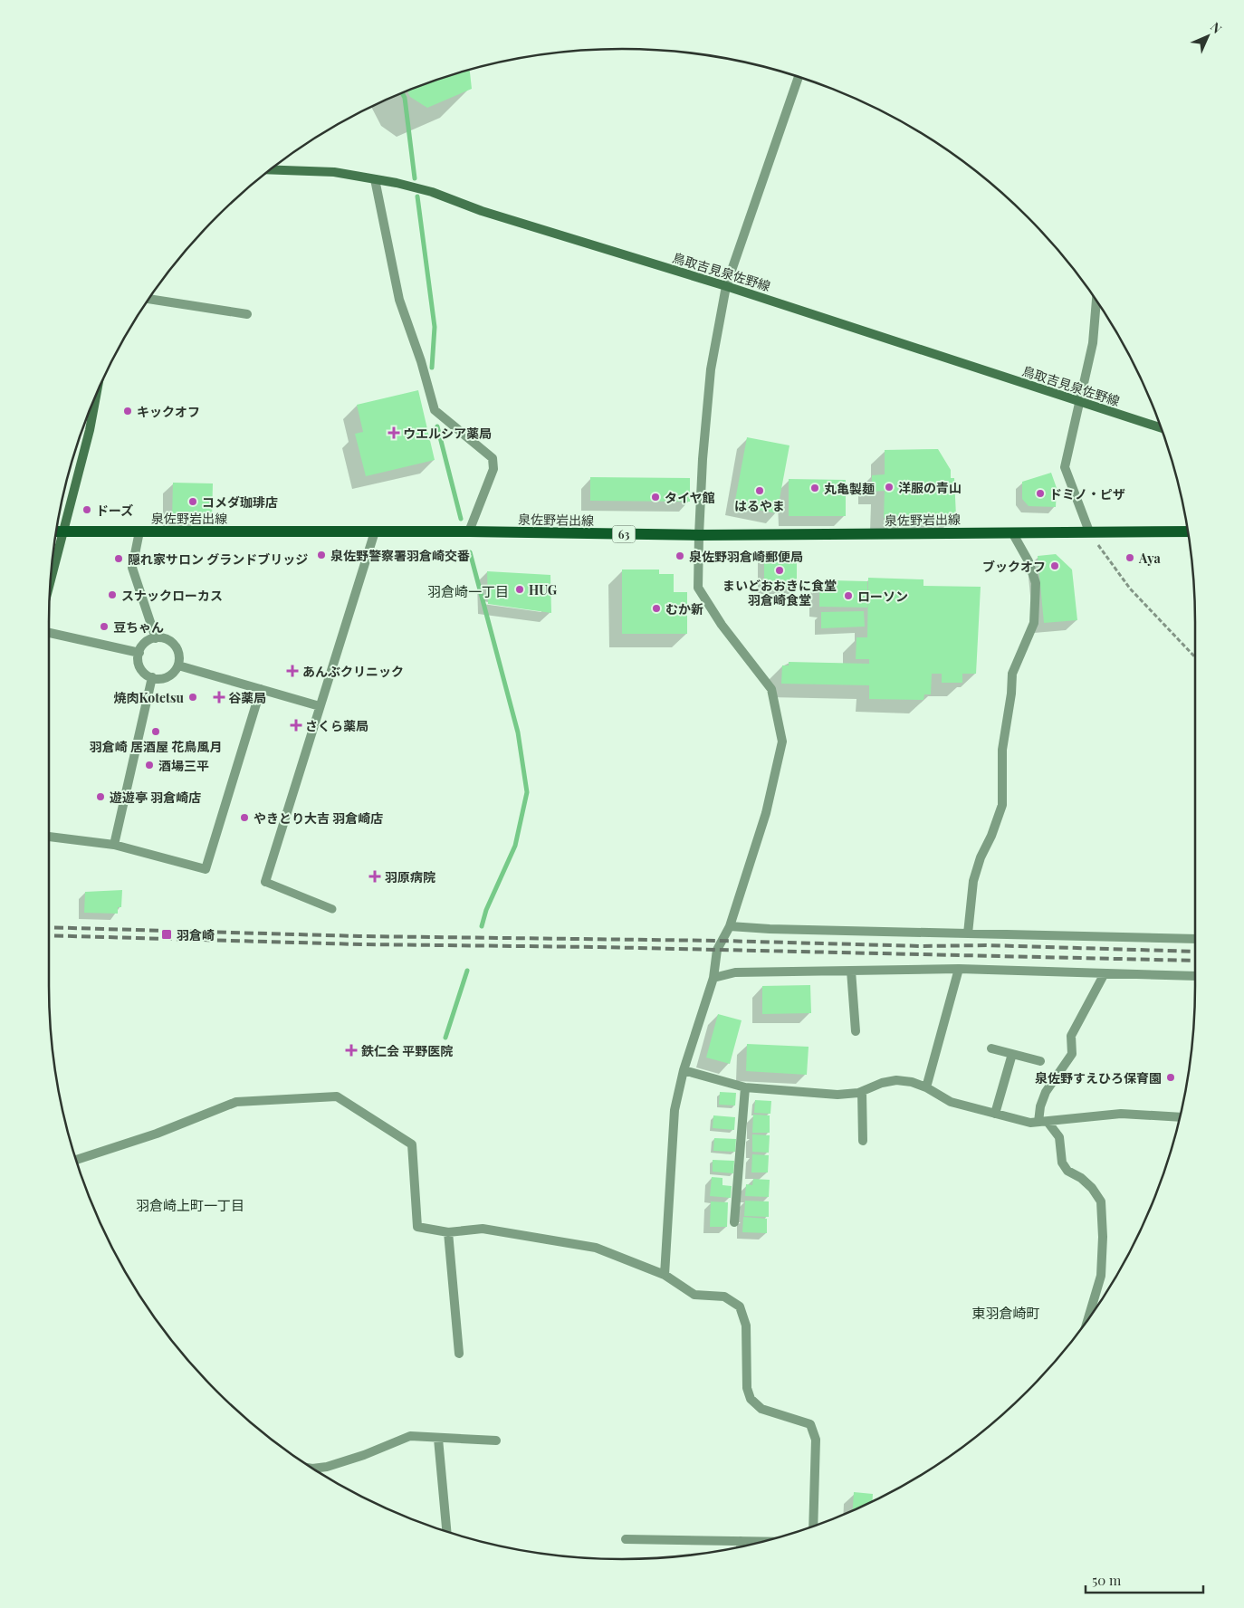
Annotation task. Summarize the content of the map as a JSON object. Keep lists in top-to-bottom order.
{
  "streets": {
    "main road": ["鳥取吉見泉佐野線", "泉佐野岩出線", "63"]
  },
  "districts": ["羽倉崎一丁目", "羽倉崎上町一丁目", "東羽倉崎町"],
  "places": {
    "other": [
      "キックオフ",
      "洋服の青山",
      "丸亀製麺",
      "はるやま",
      "ドミノ・ピザ",
      "タイヤ館",
      "コメダ珈琲店",
      "ドーズ",
      "泉佐野警察署羽倉崎交番",
      "泉佐野羽倉崎郵便局",
      "Aya",
      "隠れ家サロン グランドブリッジ",
      "ブックオフ",
      "まいどおおきに食堂 羽倉崎食堂",
      "HUG",
      "スナックローカス",
      "ローソン",
      "むか新",
      "豆ちゃん",
      "焼肉Kotetsu",
      "羽倉崎 居酒屋 花鳥風月",
      "酒場三平",
      "遊遊亭 羽倉崎店",
      "やきとり大吉 羽倉崎店",
      "泉佐野すえひろ保育園"
    ],
    "health": [
      "ウエルシア薬局",
      "あんぶクリニック",
      "谷薬局",
      "さくら薬局",
      "羽原病院",
      "鉄仁会 平野医院"
    ],
    "transit": ["羽倉崎"]
  },
  "scale_bar": "50 m",
  "north": "top right"
}
